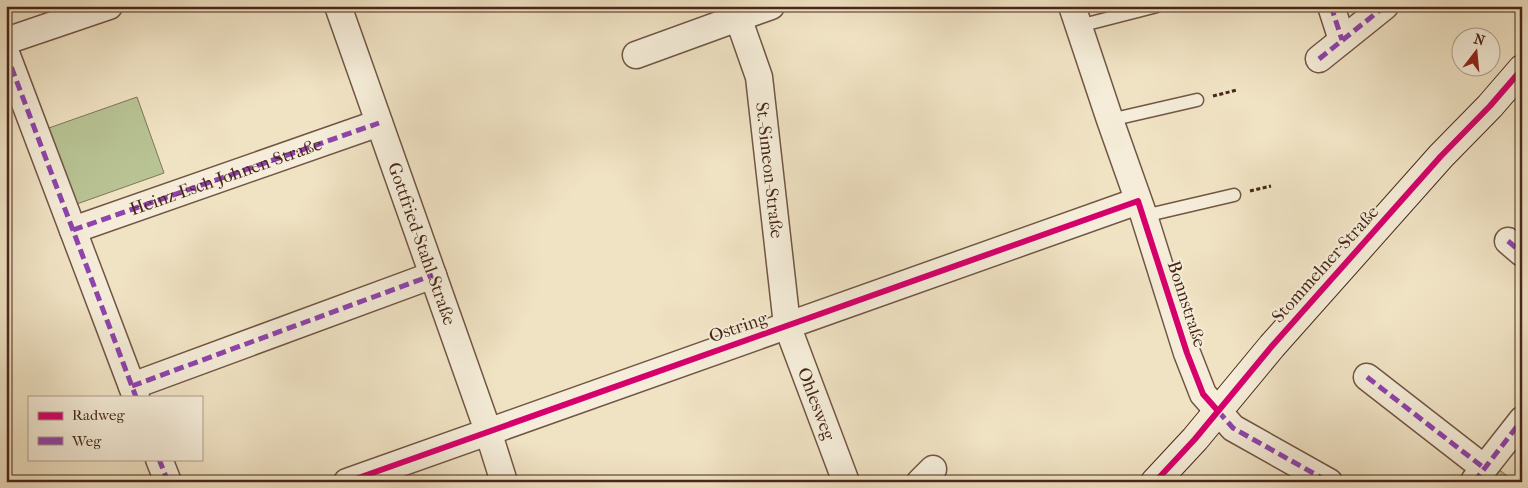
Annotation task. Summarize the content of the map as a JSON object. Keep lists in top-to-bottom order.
{
  "streets": {
    "main road": ["Stommelner Straße"],
    "street": [
      "St.-Simeon-Straße",
      "Heinz-Esch-Johnen-Straße",
      "Gottfried-Stahl-Straße",
      "Bonnstraße",
      "Ostring",
      "Ohlesweg"
    ]
  },
  "crossings": [
    ["St.-Simeon-Straße", "Ostring"],
    ["St.-Simeon-Straße", "Ohlesweg"],
    ["Heinz-Esch-Johnen-Straße", "Gottfried-Stahl-Straße"],
    ["Gottfried-Stahl-Straße", "Ostring"],
    ["Stommelner Straße", "Bonnstraße"],
    ["Bonnstraße", "Ostring"],
    ["Ostring", "Ohlesweg"]
  ],
  "legend": ["Radweg", "Weg"],
  "north": "top"
}
